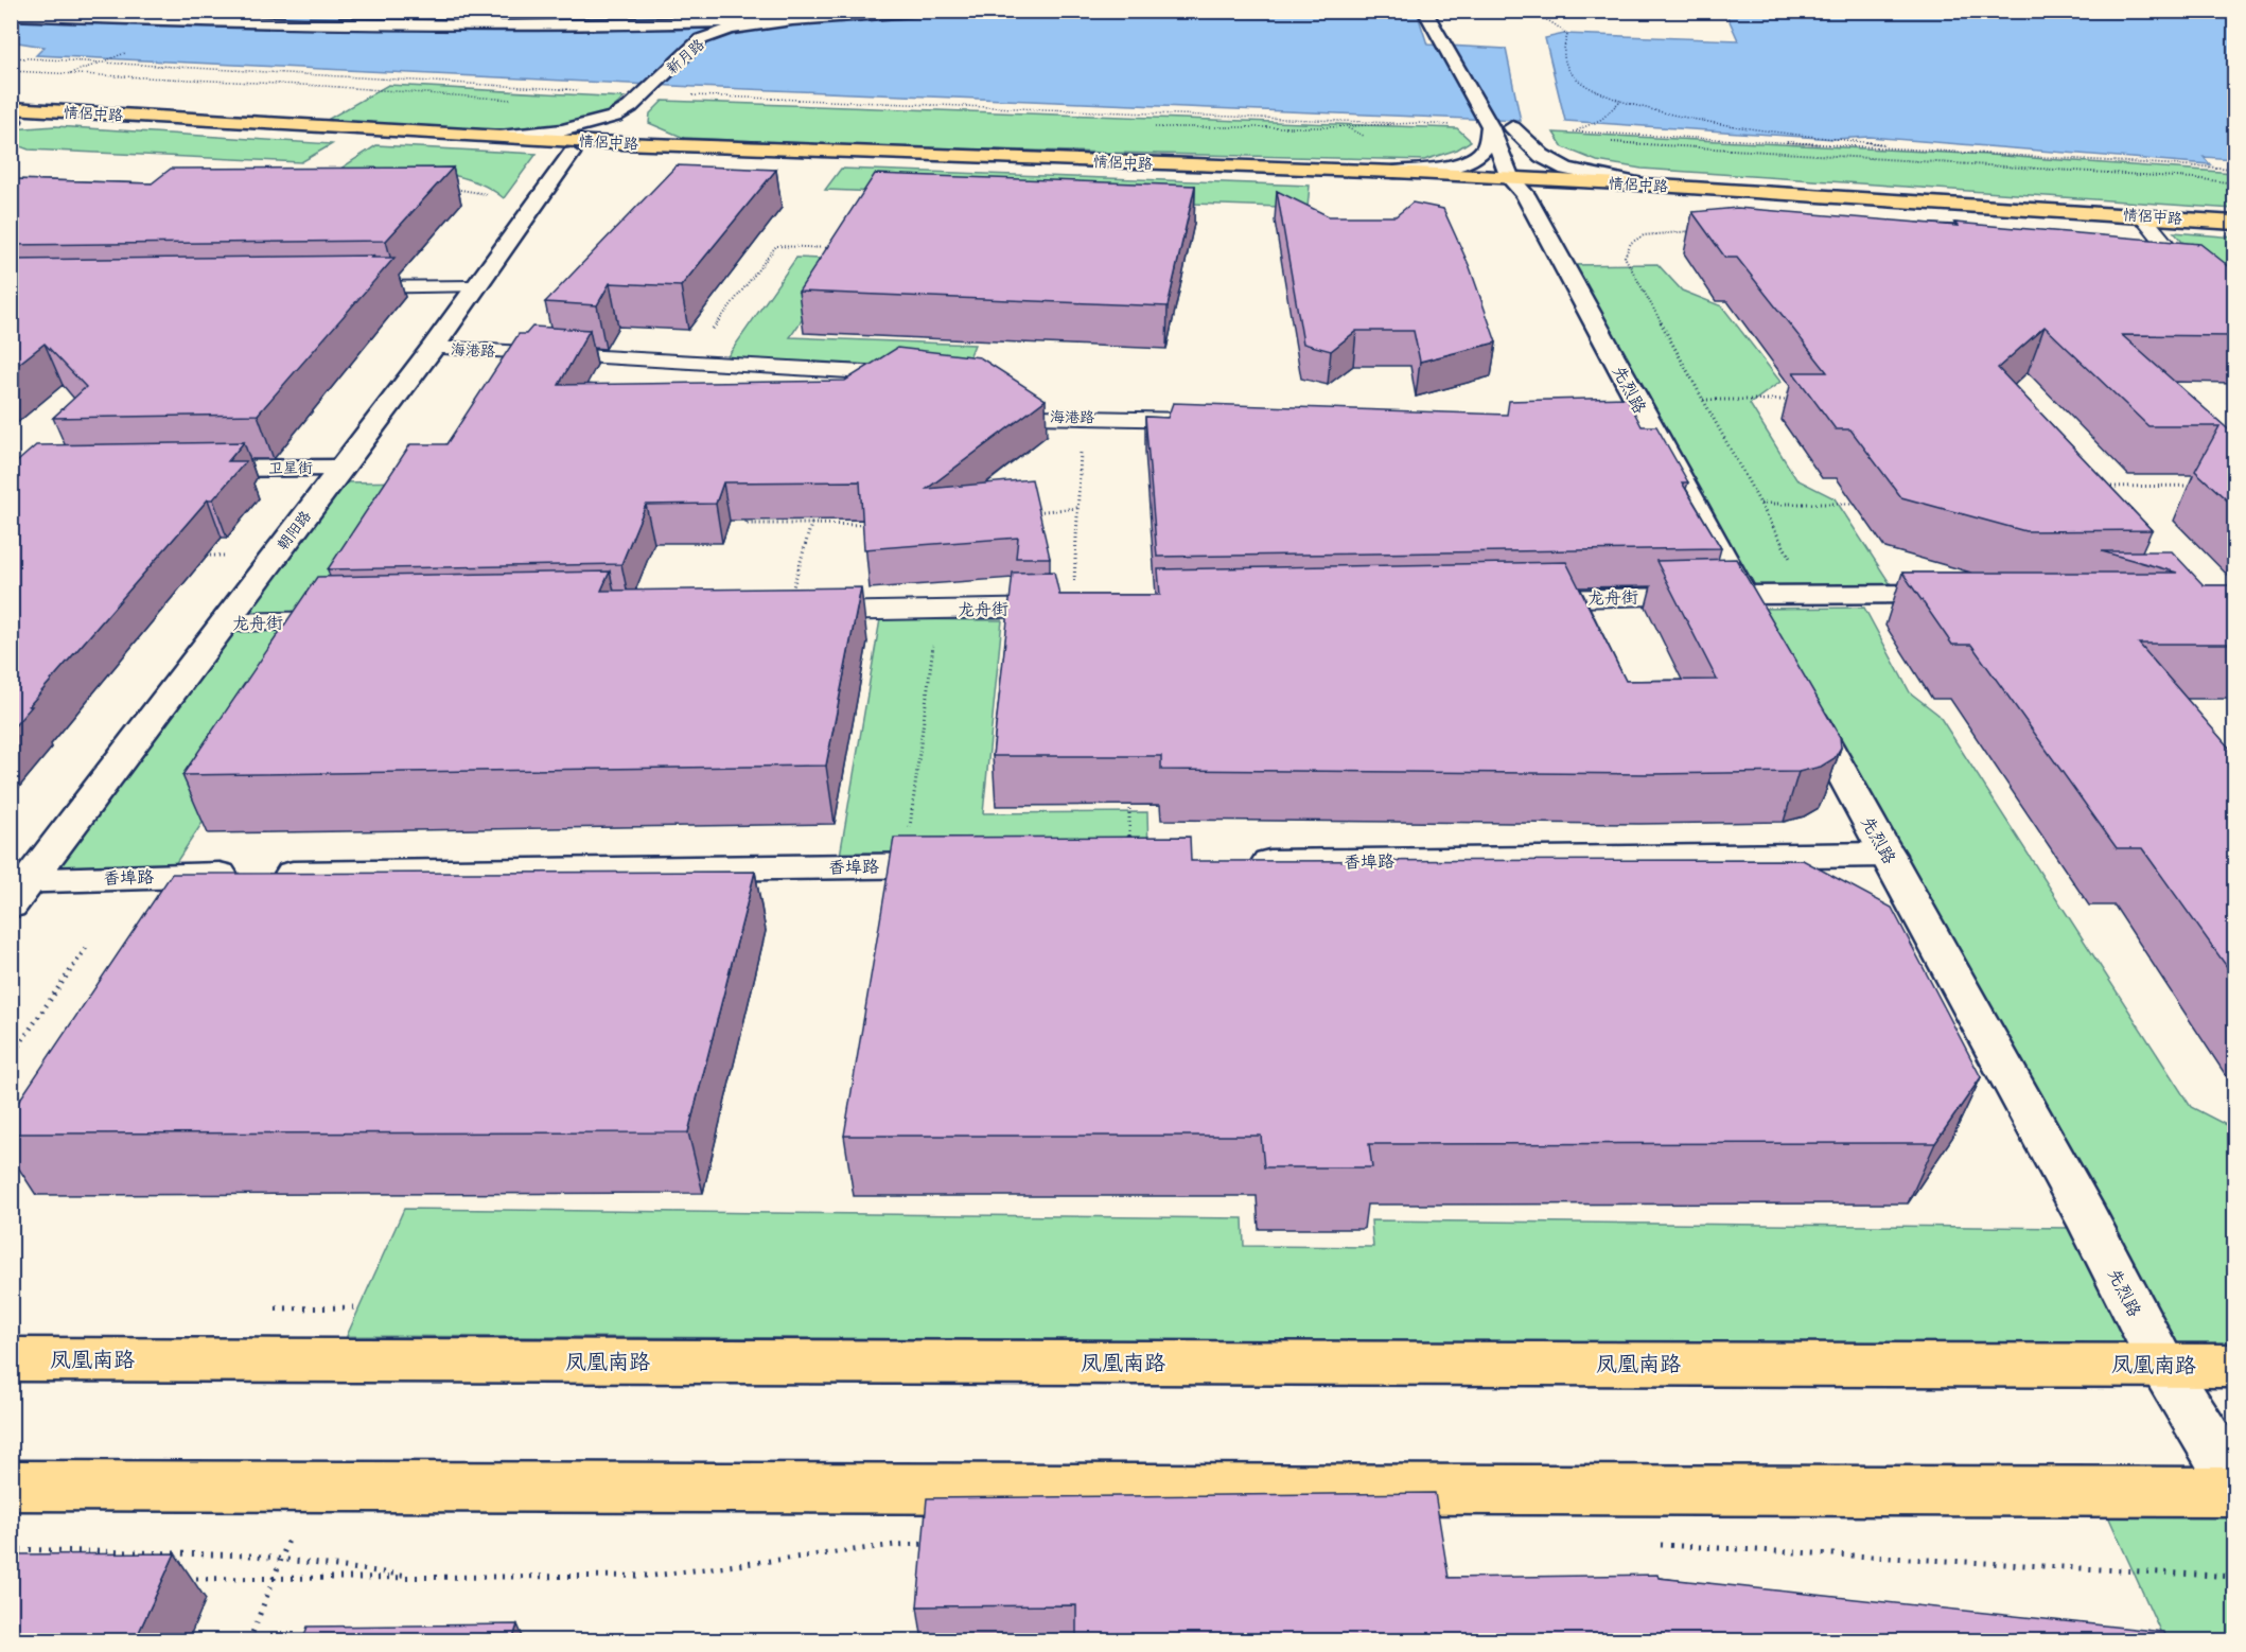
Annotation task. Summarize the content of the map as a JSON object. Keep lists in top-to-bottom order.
{
  "streets": {
    "main road": ["情侶中路", "凤凰南路"],
    "street": [
      "新月路",
      "先烈路",
      "卫星街",
      "朝阳路",
      "香埠路"
    ],
    "lane": ["海港路", "龙舟街"]
  },
  "crossings": [
    ["新月路", "情侶中路"],
    ["情侶中路", "先烈路"],
    ["情侶中路", "朝阳路"],
    ["海港路", "朝阳路"],
    ["先烈路", "龙舟街"],
    ["先烈路", "香埠路"],
    ["先烈路", "凤凰南路"],
    ["卫星街", "朝阳路"],
    ["朝阳路", "龙舟街"],
    ["朝阳路", "香埠路"]
  ]
}
